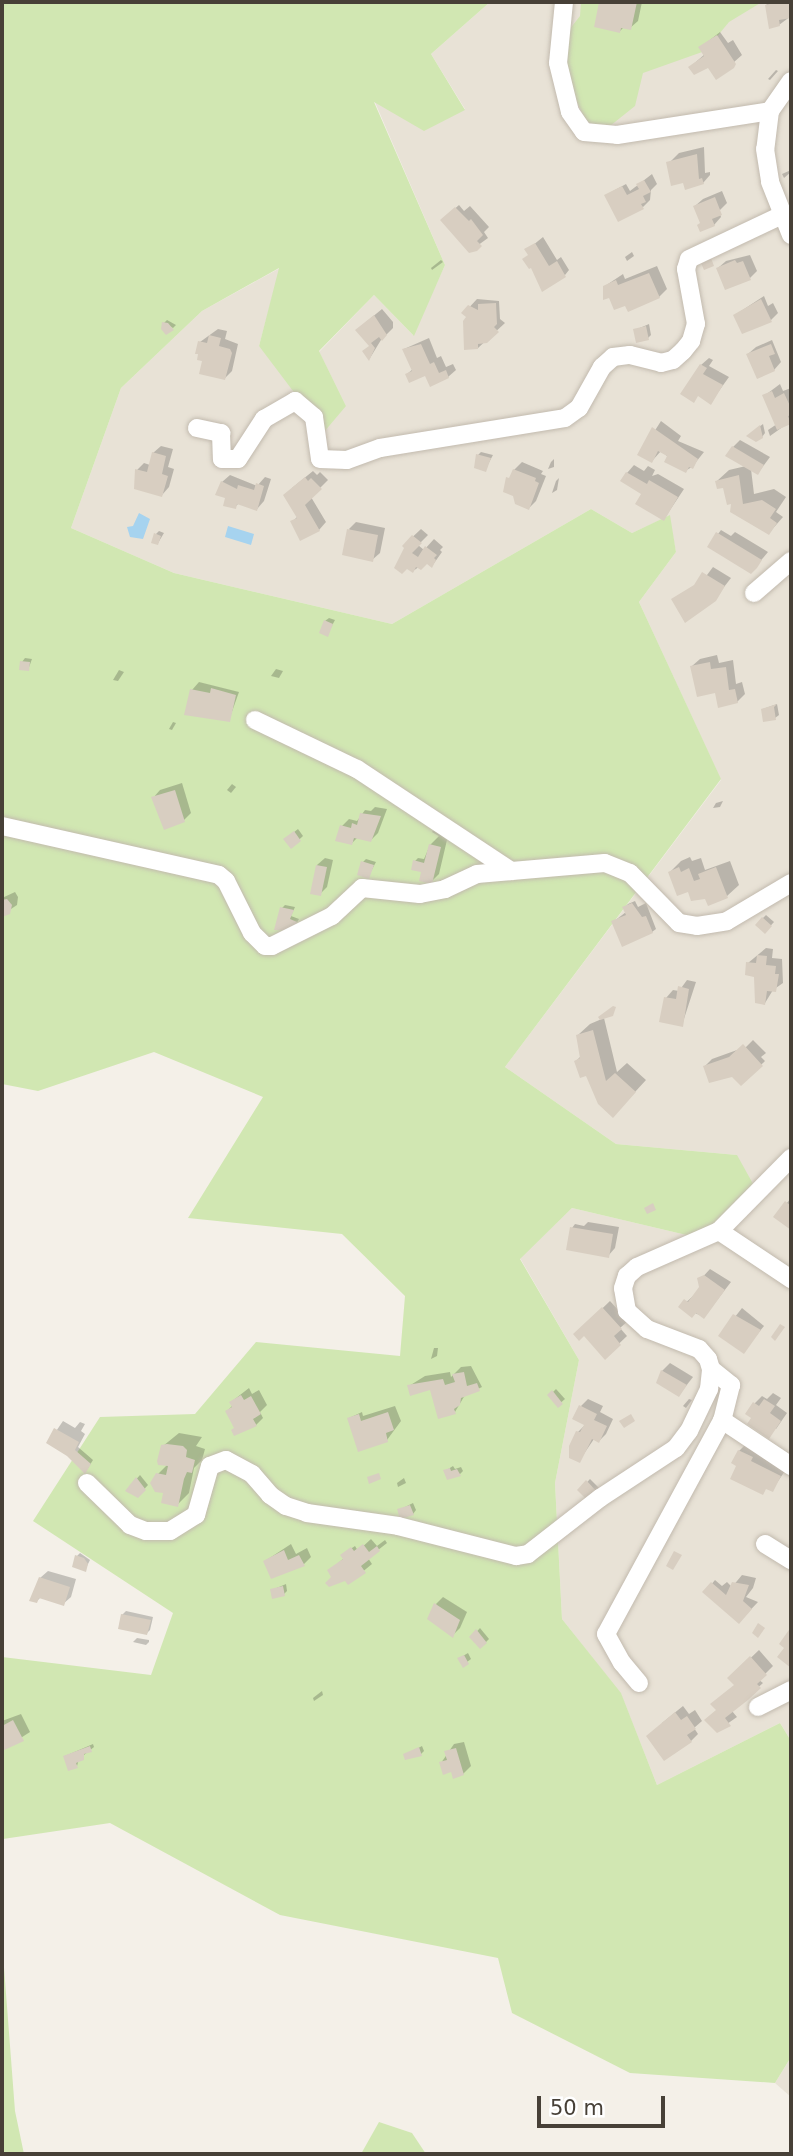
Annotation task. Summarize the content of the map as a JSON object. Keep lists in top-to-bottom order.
{
  "scale_bar": "50 m"
}
